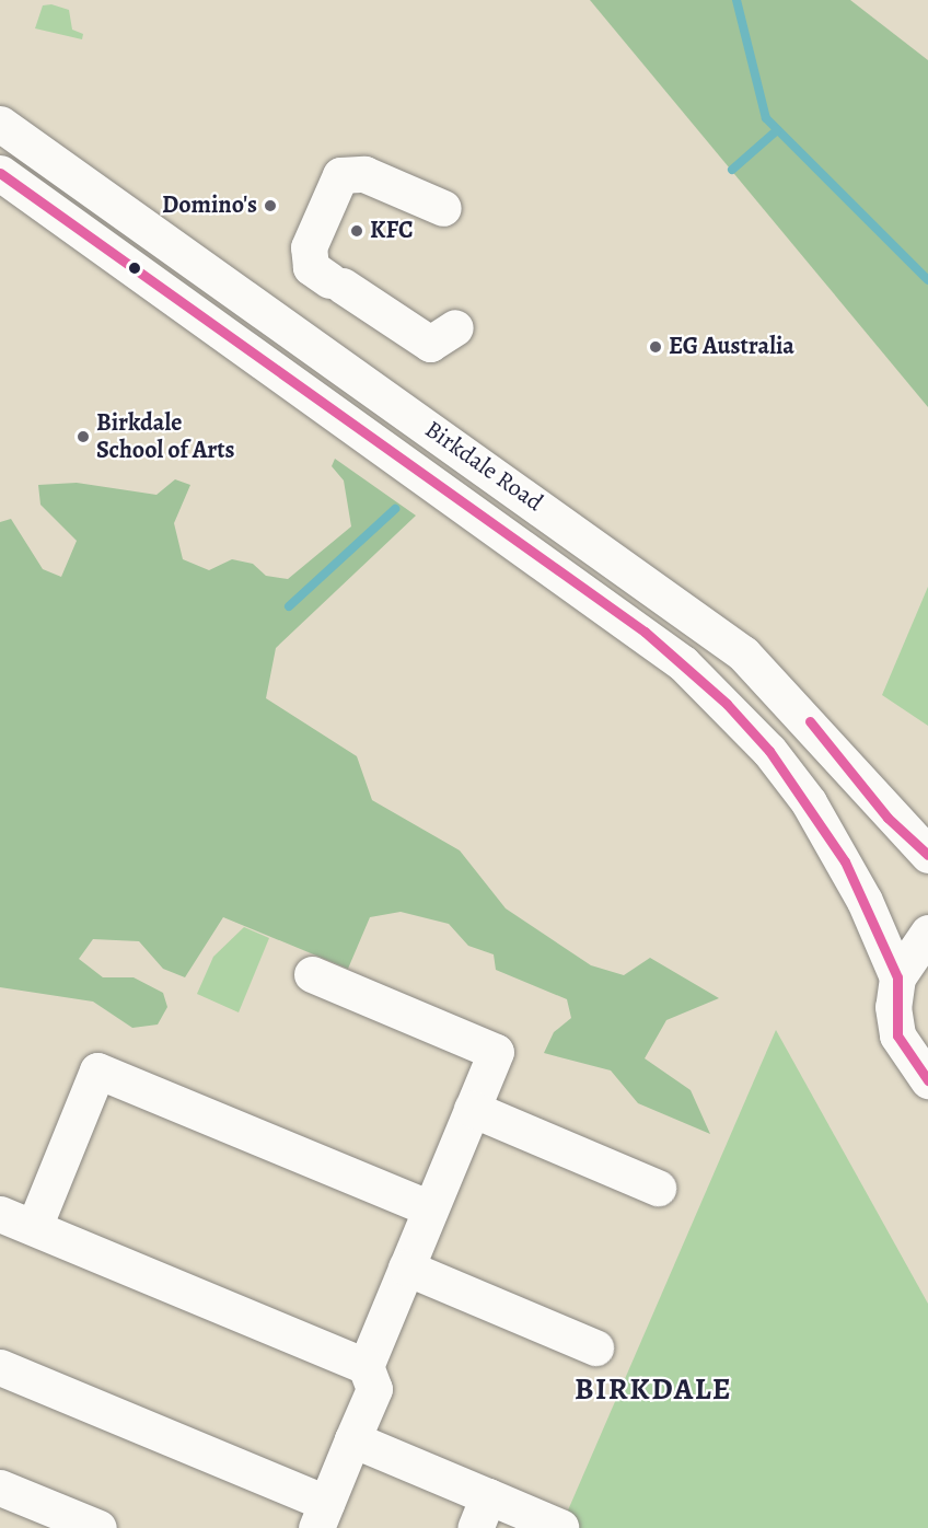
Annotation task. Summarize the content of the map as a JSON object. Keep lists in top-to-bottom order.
{
  "streets": {
    "street": ["Birkdale Road"]
  },
  "districts": ["BIRKDALE"],
  "places": [
    "Domino's",
    "KFC",
    "EG Australia",
    "Birkdale School of Arts"
  ]
}
